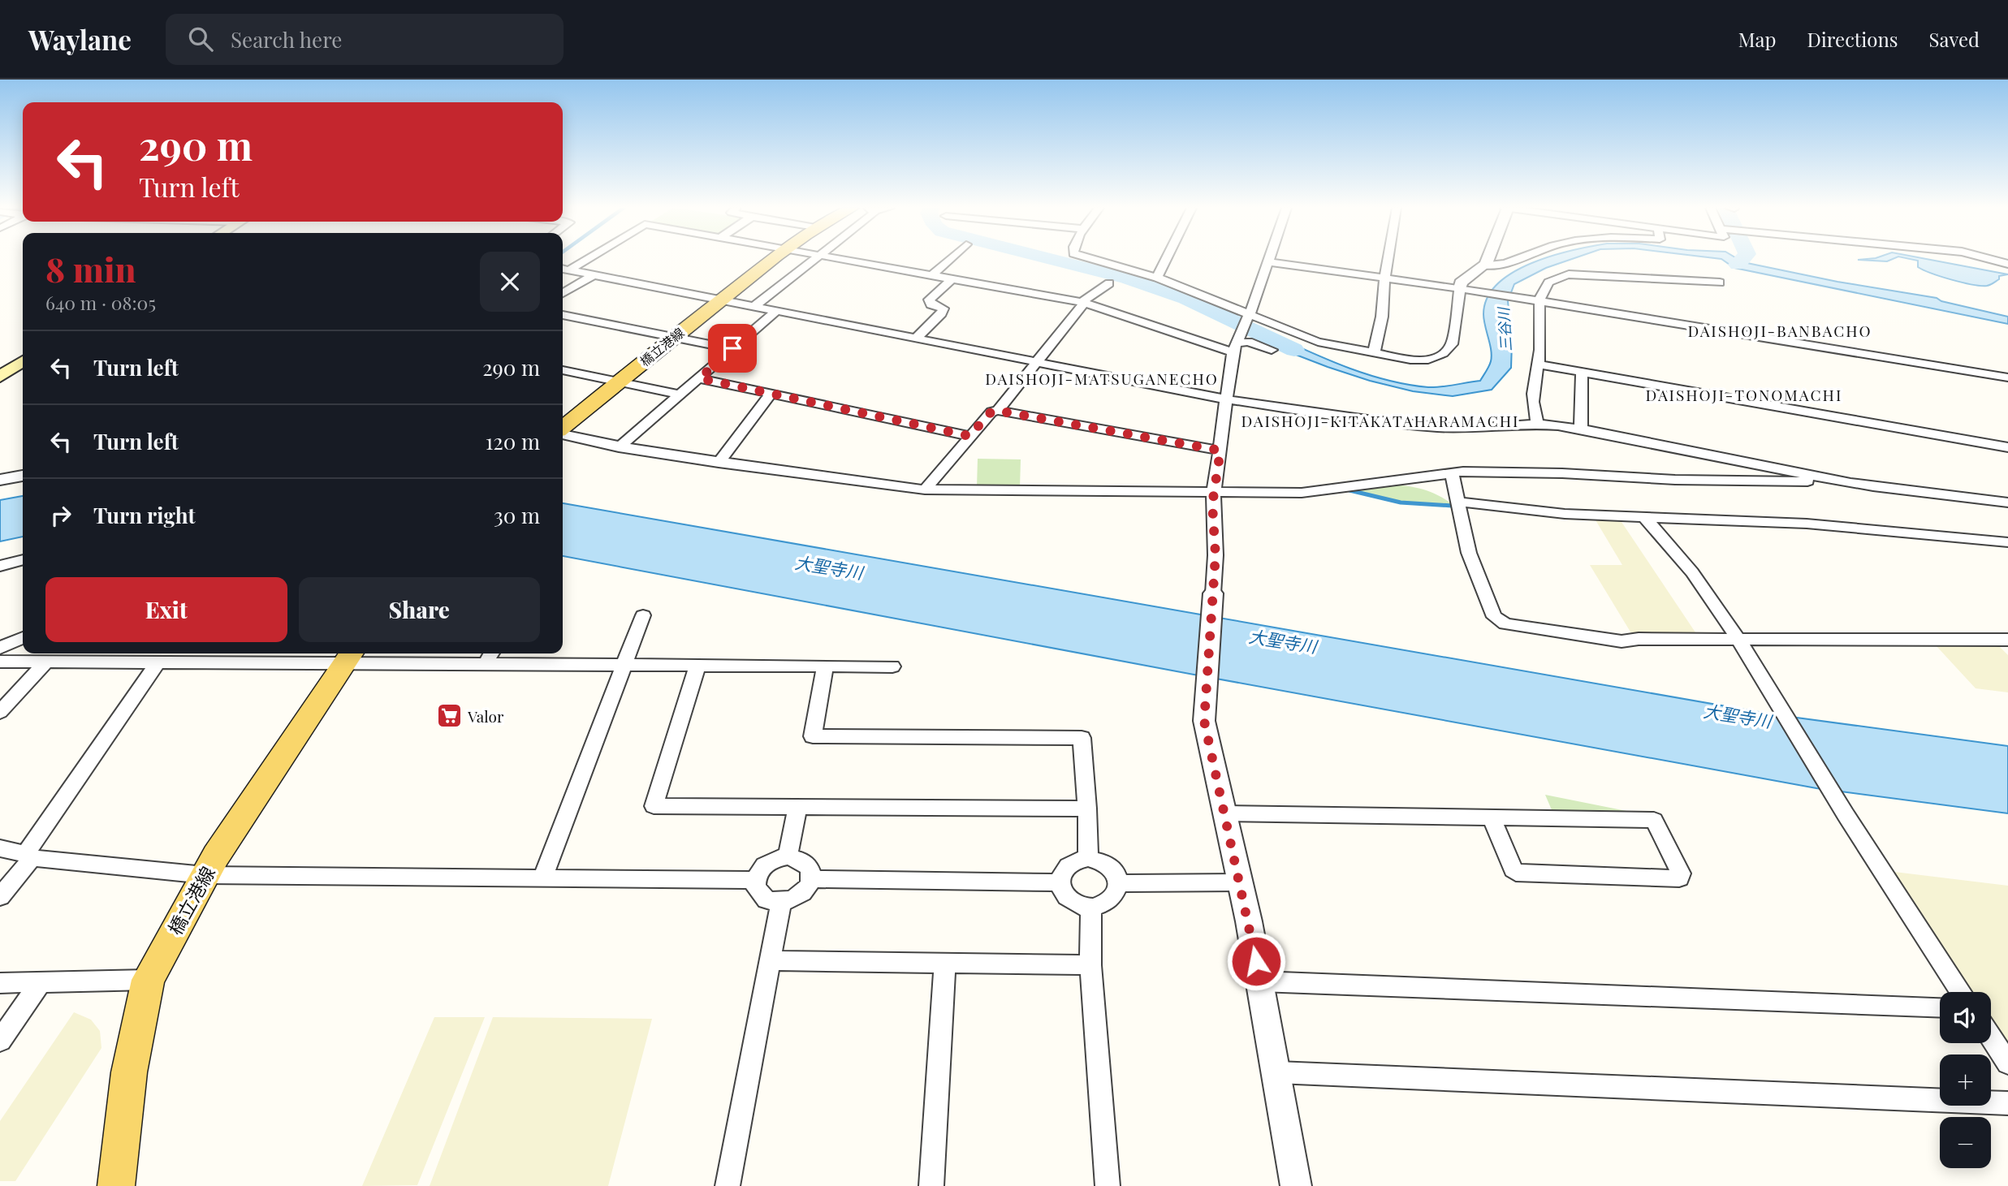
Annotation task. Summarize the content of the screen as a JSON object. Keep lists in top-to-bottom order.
{
  "streets": {
    "main road": ["橋立港線"]
  },
  "districts": [
    "DAISHOJI-BANBACHO",
    "DAISHOJI-MATSUGANECHO",
    "DAISHOJI-TONOMACHI",
    "DAISHOJI-KITAKATAHARAMACHI"
  ],
  "water": ["三谷川", "大聖寺川"],
  "places": {
    "supermarket": ["Valor"]
  },
  "page": {
    "header": "Waylane",
    "search": "Search here",
    "nav": ["Map", "Directions", "Saved"],
    "turn": ["290 m", "Turn left"],
    "heading": ["8 min", "640 m · 08:05"],
    "list": [
      {
        "name": "Turn left",
        "value": "290 m"
      },
      {
        "name": "Turn left",
        "value": "120 m"
      },
      {
        "name": "Turn right",
        "value": "30 m"
      }
    ],
    "buttons": ["Exit", "Share"],
    "map_buttons": ["+", "−"]
  }
}
